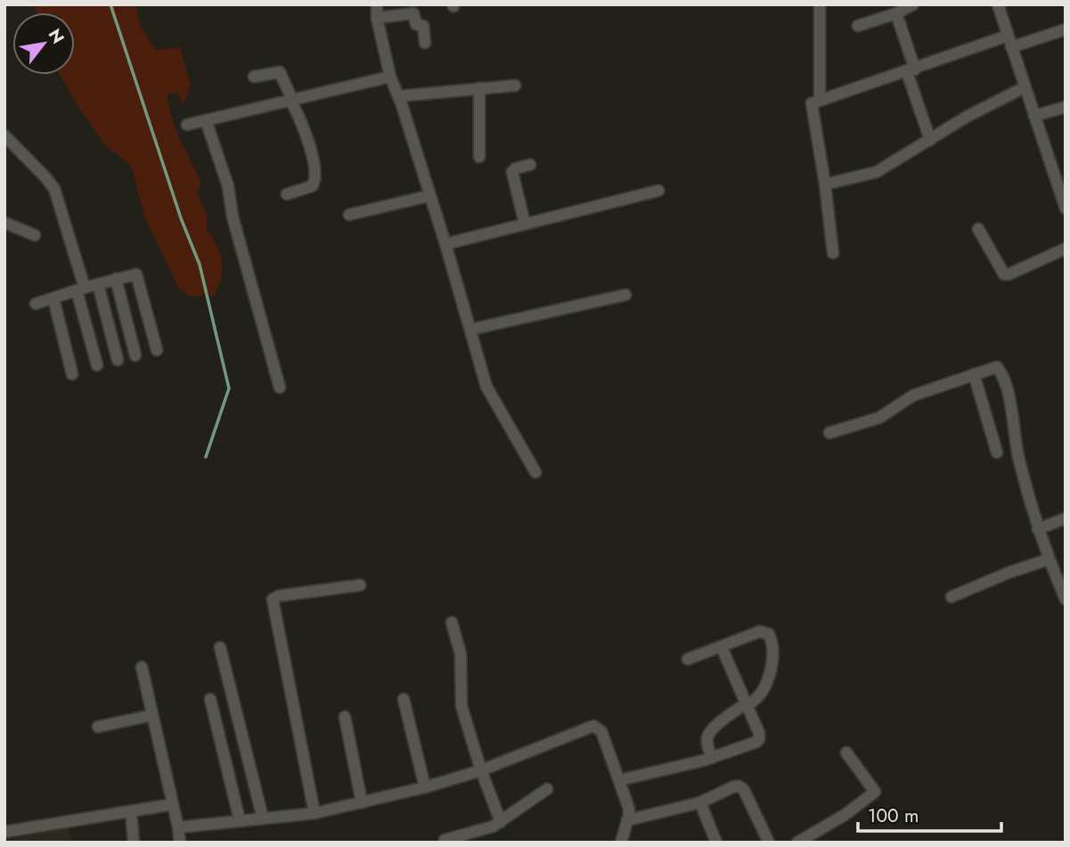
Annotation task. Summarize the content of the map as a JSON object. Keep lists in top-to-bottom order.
{
  "scale_bar": "100 m",
  "north": "top right"
}
